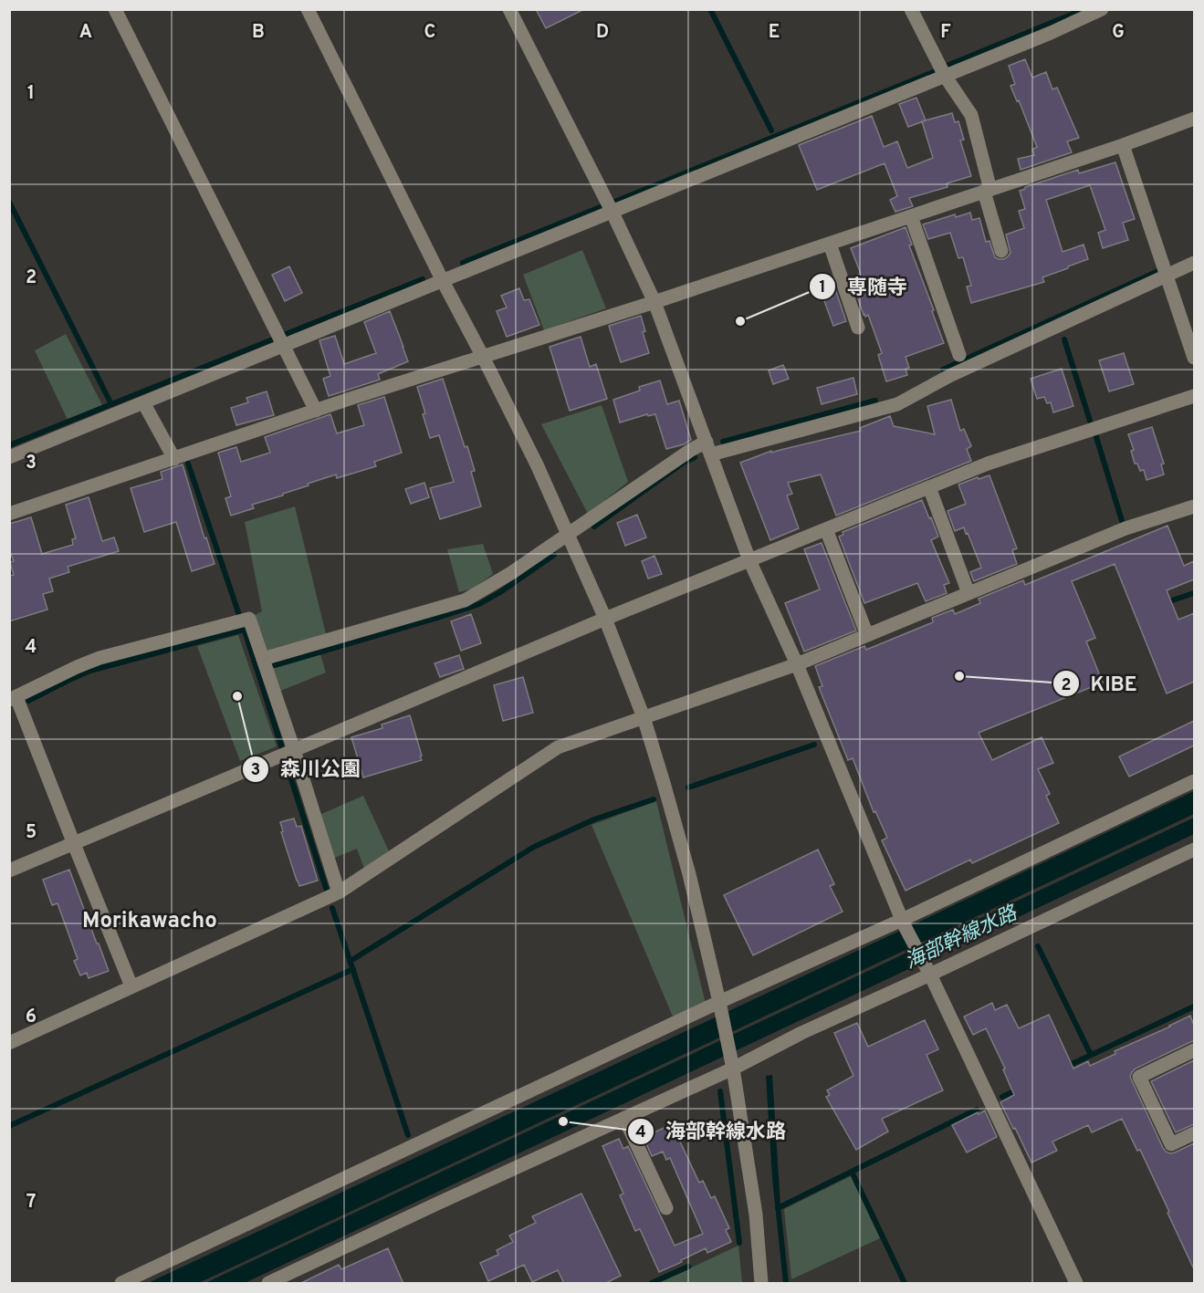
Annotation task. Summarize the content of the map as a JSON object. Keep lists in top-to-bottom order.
{
  "districts": ["Morikawacho"],
  "water": ["海部幹線水路"],
  "places": [
    "専随寺",
    "KIBE",
    "森川公園",
    "海部幹線水路"
  ],
  "grid": {
    "columns": [
      "A",
      "B",
      "C",
      "D",
      "E",
      "F",
      "G"
    ],
    "rows": [
      "1",
      "2",
      "3",
      "4",
      "5",
      "6",
      "7"
    ]
  }
}
